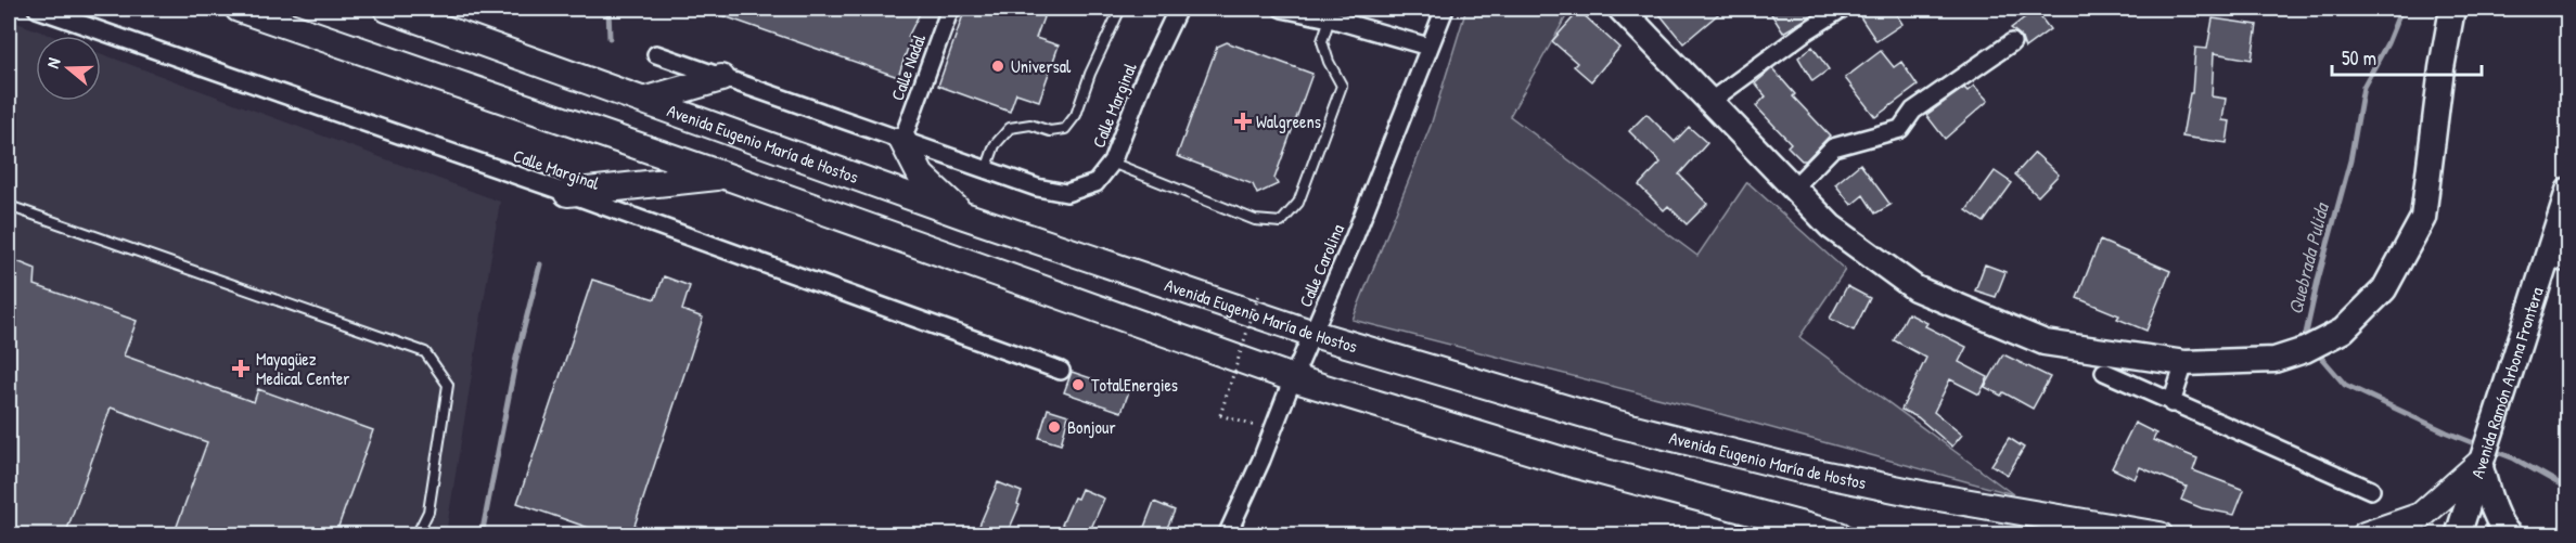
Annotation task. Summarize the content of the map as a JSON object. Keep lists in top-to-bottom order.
{
  "streets": {
    "highway": ["Avenida Eugenio María de Hostos"],
    "main road": ["Avenida Ramón Arbona Frontera"],
    "street": ["Calle Nadal", "Calle Marginal", "Calle Carolina"]
  },
  "crossings": [
    ["Calle Nadal", "Calle Marginal"],
    ["Avenida Eugenio María de Hostos", "Calle Carolina"]
  ],
  "water": ["Quebrada Pulida"],
  "places": {
    "other": ["Universal", "TotalEnergies", "Bonjour"],
    "health": ["Walgreens", "Mayagüez Medical Center"]
  },
  "scale_bar": "50 m",
  "north": "left"
}
